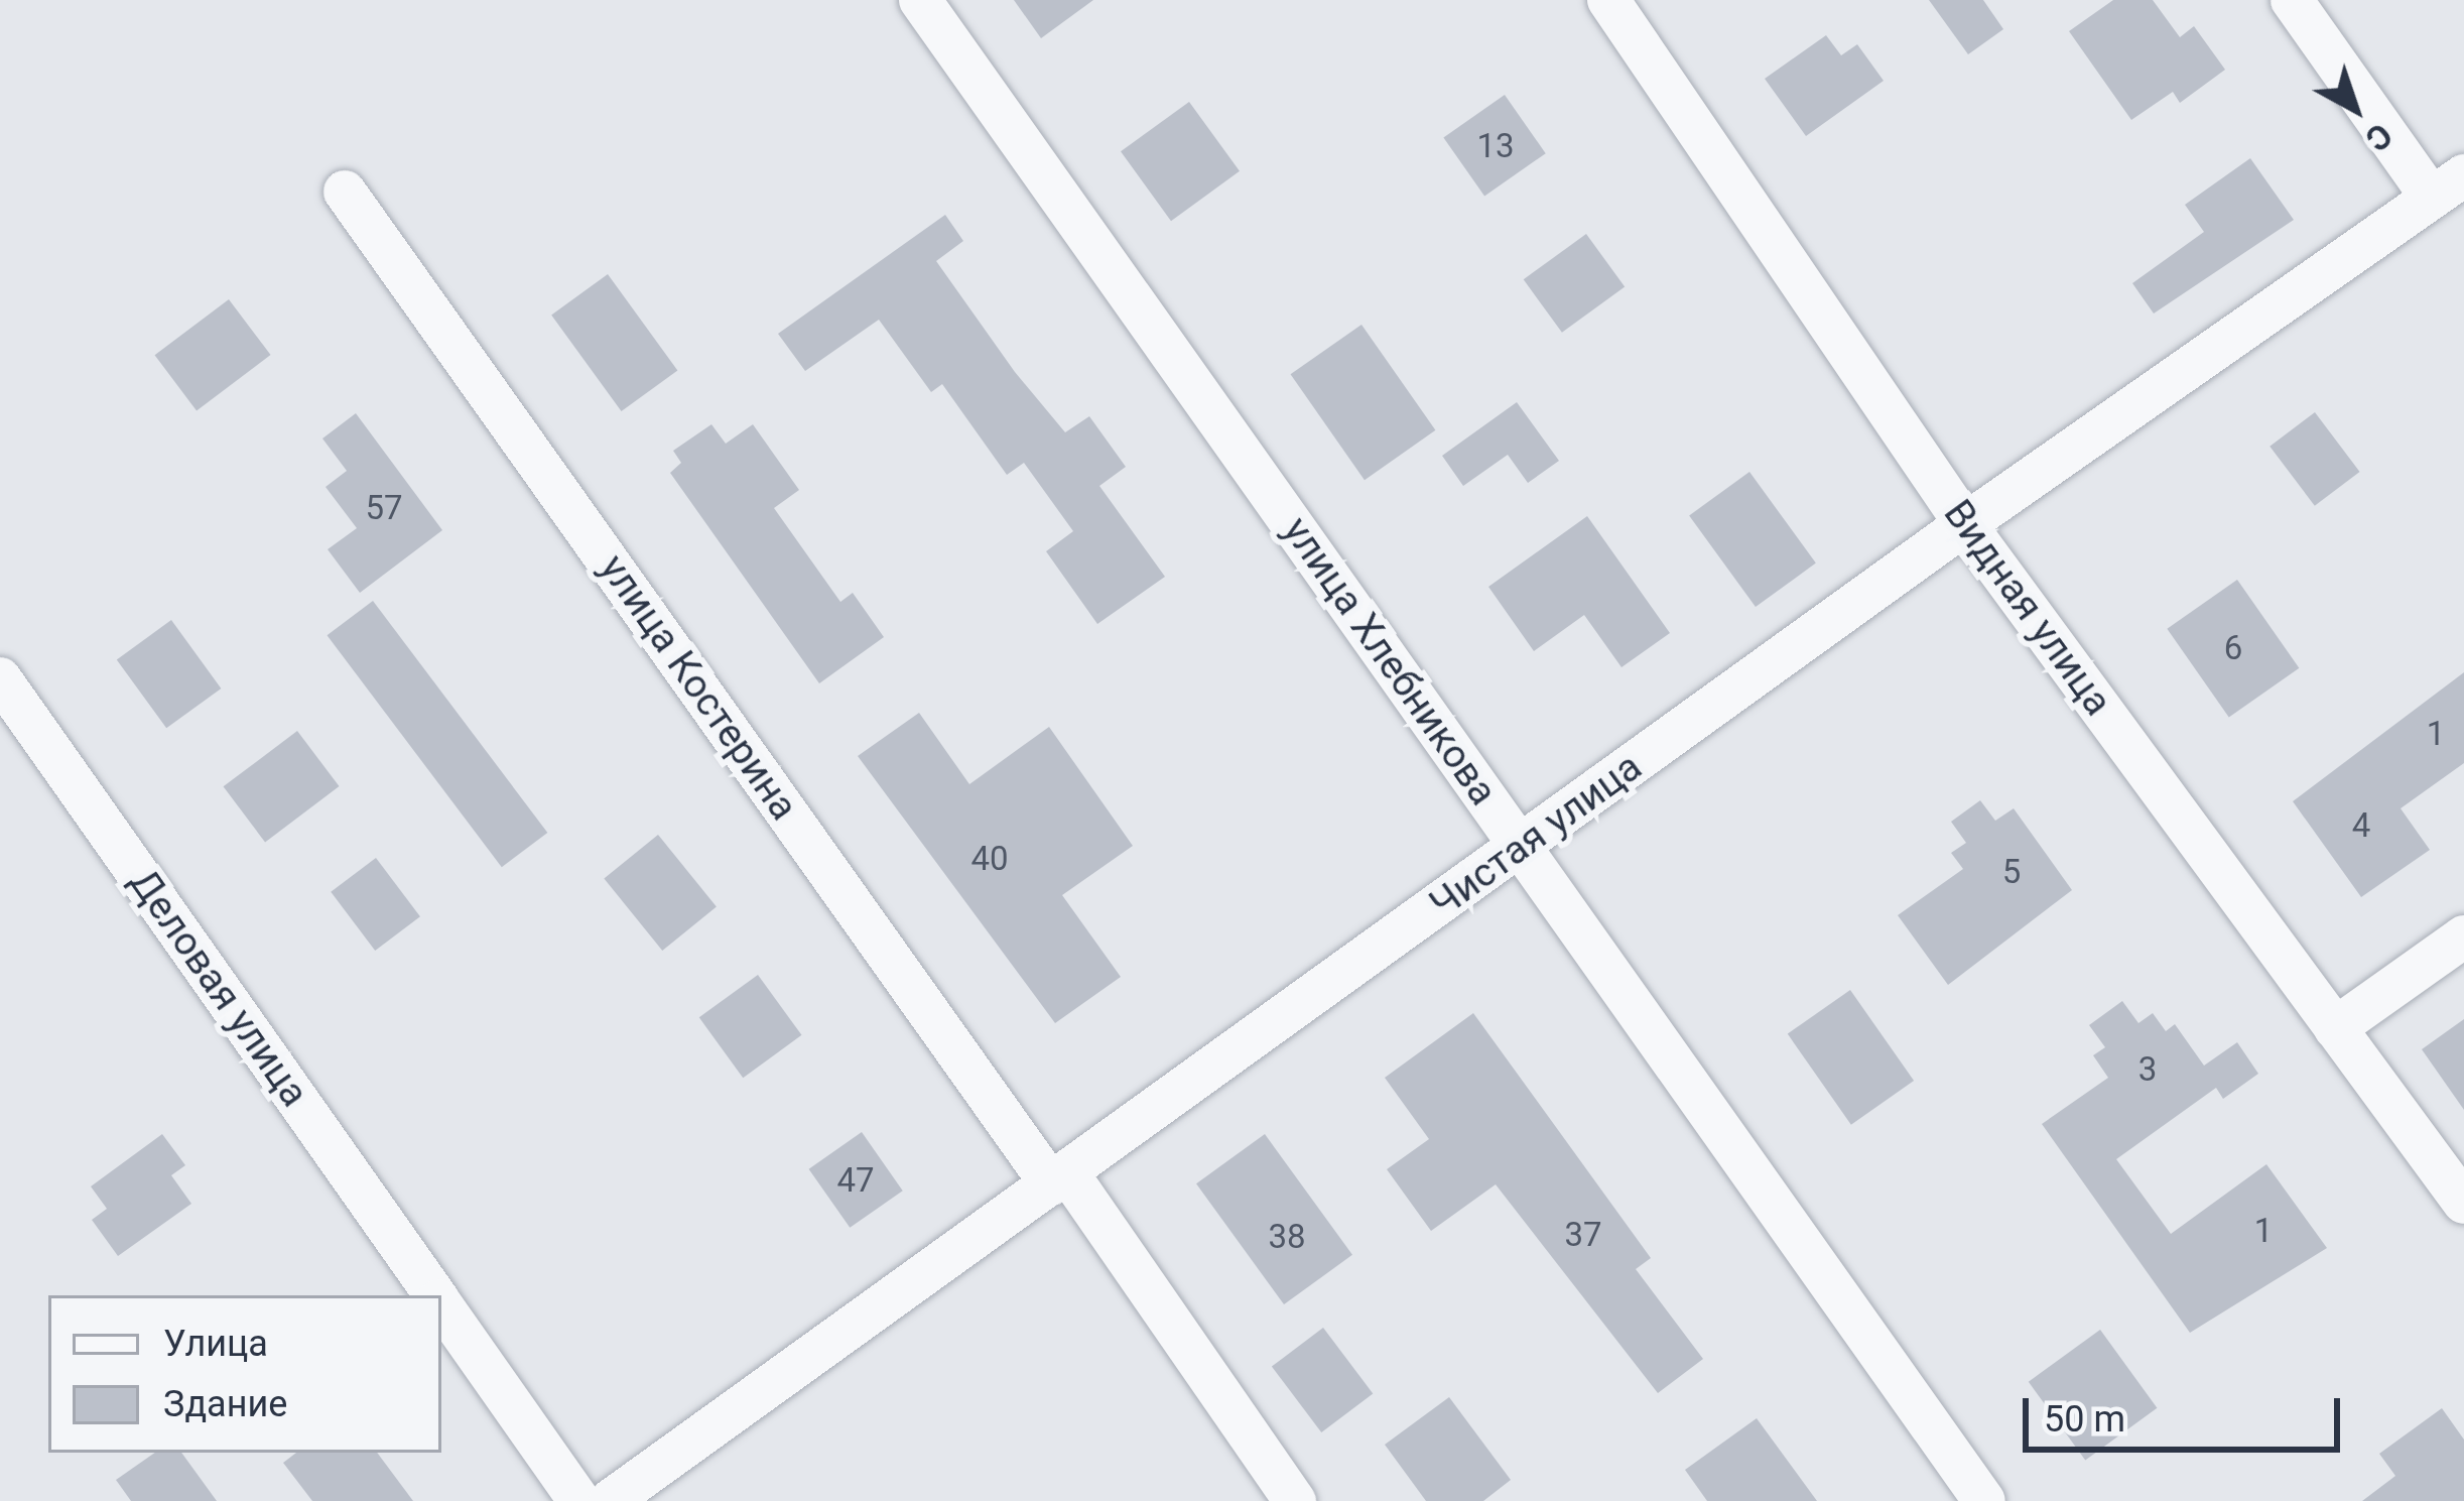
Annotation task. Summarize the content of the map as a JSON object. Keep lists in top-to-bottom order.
{
  "streets": {
    "street": [
      "Видная улица",
      "улица Хлебникова",
      "улица Костерина",
      "Чистая улица",
      "Деловая улица"
    ]
  },
  "crossings": [
    ["Видная улица", "Чистая улица"],
    ["улица Хлебникова", "Чистая улица"],
    ["улица Костерина", "Чистая улица"]
  ],
  "house_numbers": [
    "13",
    "57",
    "6",
    "1",
    "4",
    "40",
    "5",
    "3",
    "47",
    "1",
    "37",
    "38"
  ],
  "legend": ["Улица", "Здание"],
  "scale_bar": "50 m",
  "north": "bottom right"
}
